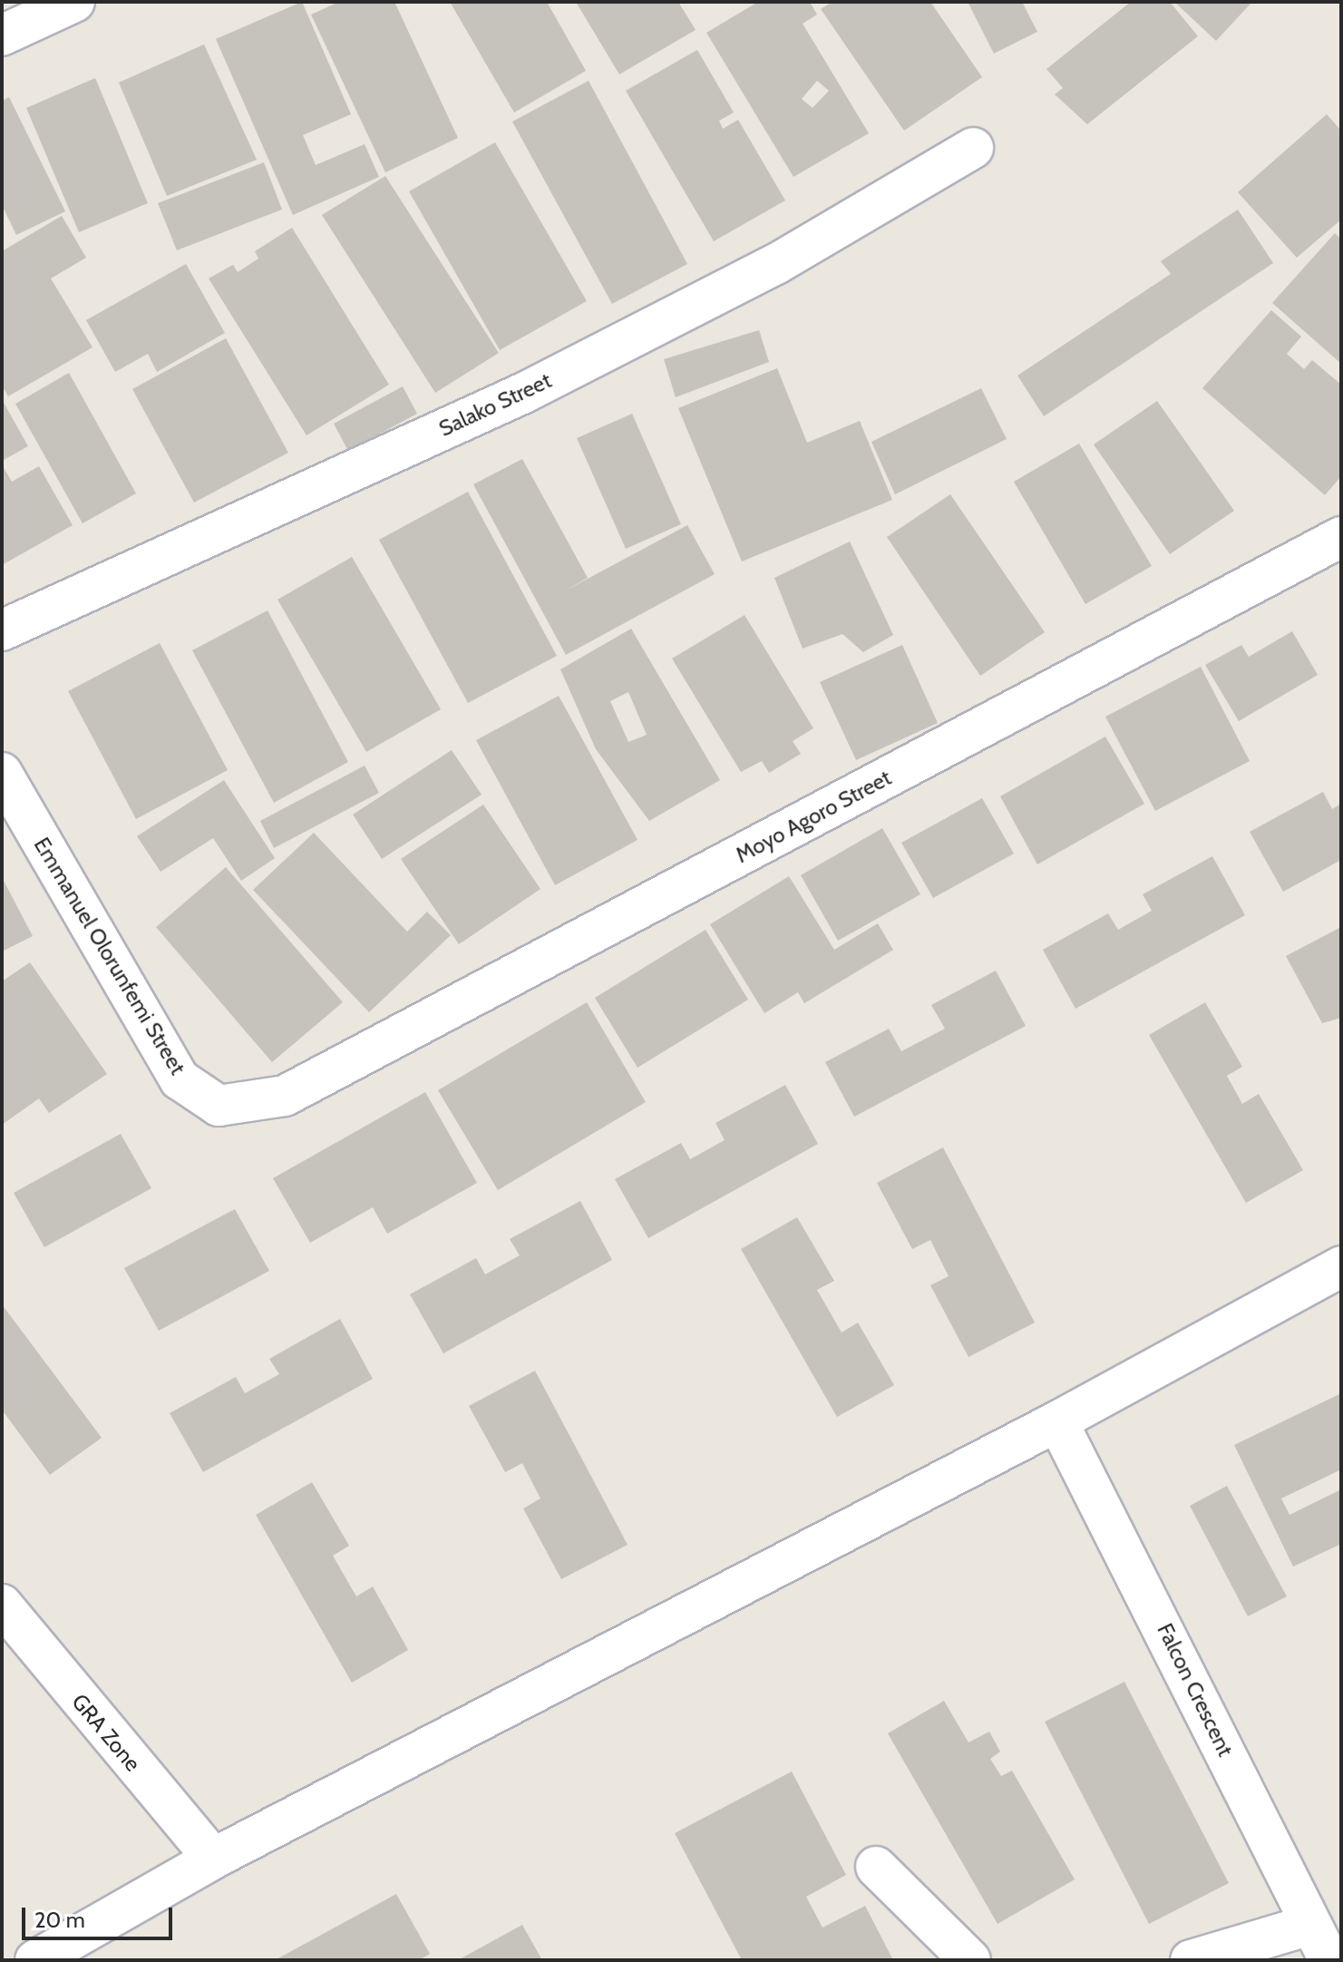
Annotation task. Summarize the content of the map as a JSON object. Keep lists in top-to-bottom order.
{
  "streets": {
    "street": [
      "Salako Street",
      "Moyo Agoro Street",
      "Emmanuel Olorunfemi Street",
      "Falcon Crescent",
      "GRA Zone"
    ]
  },
  "crossings": [
    ["Moyo Agoro Street", "Emmanuel Olorunfemi Street"]
  ],
  "scale_bar": "20 m"
}
